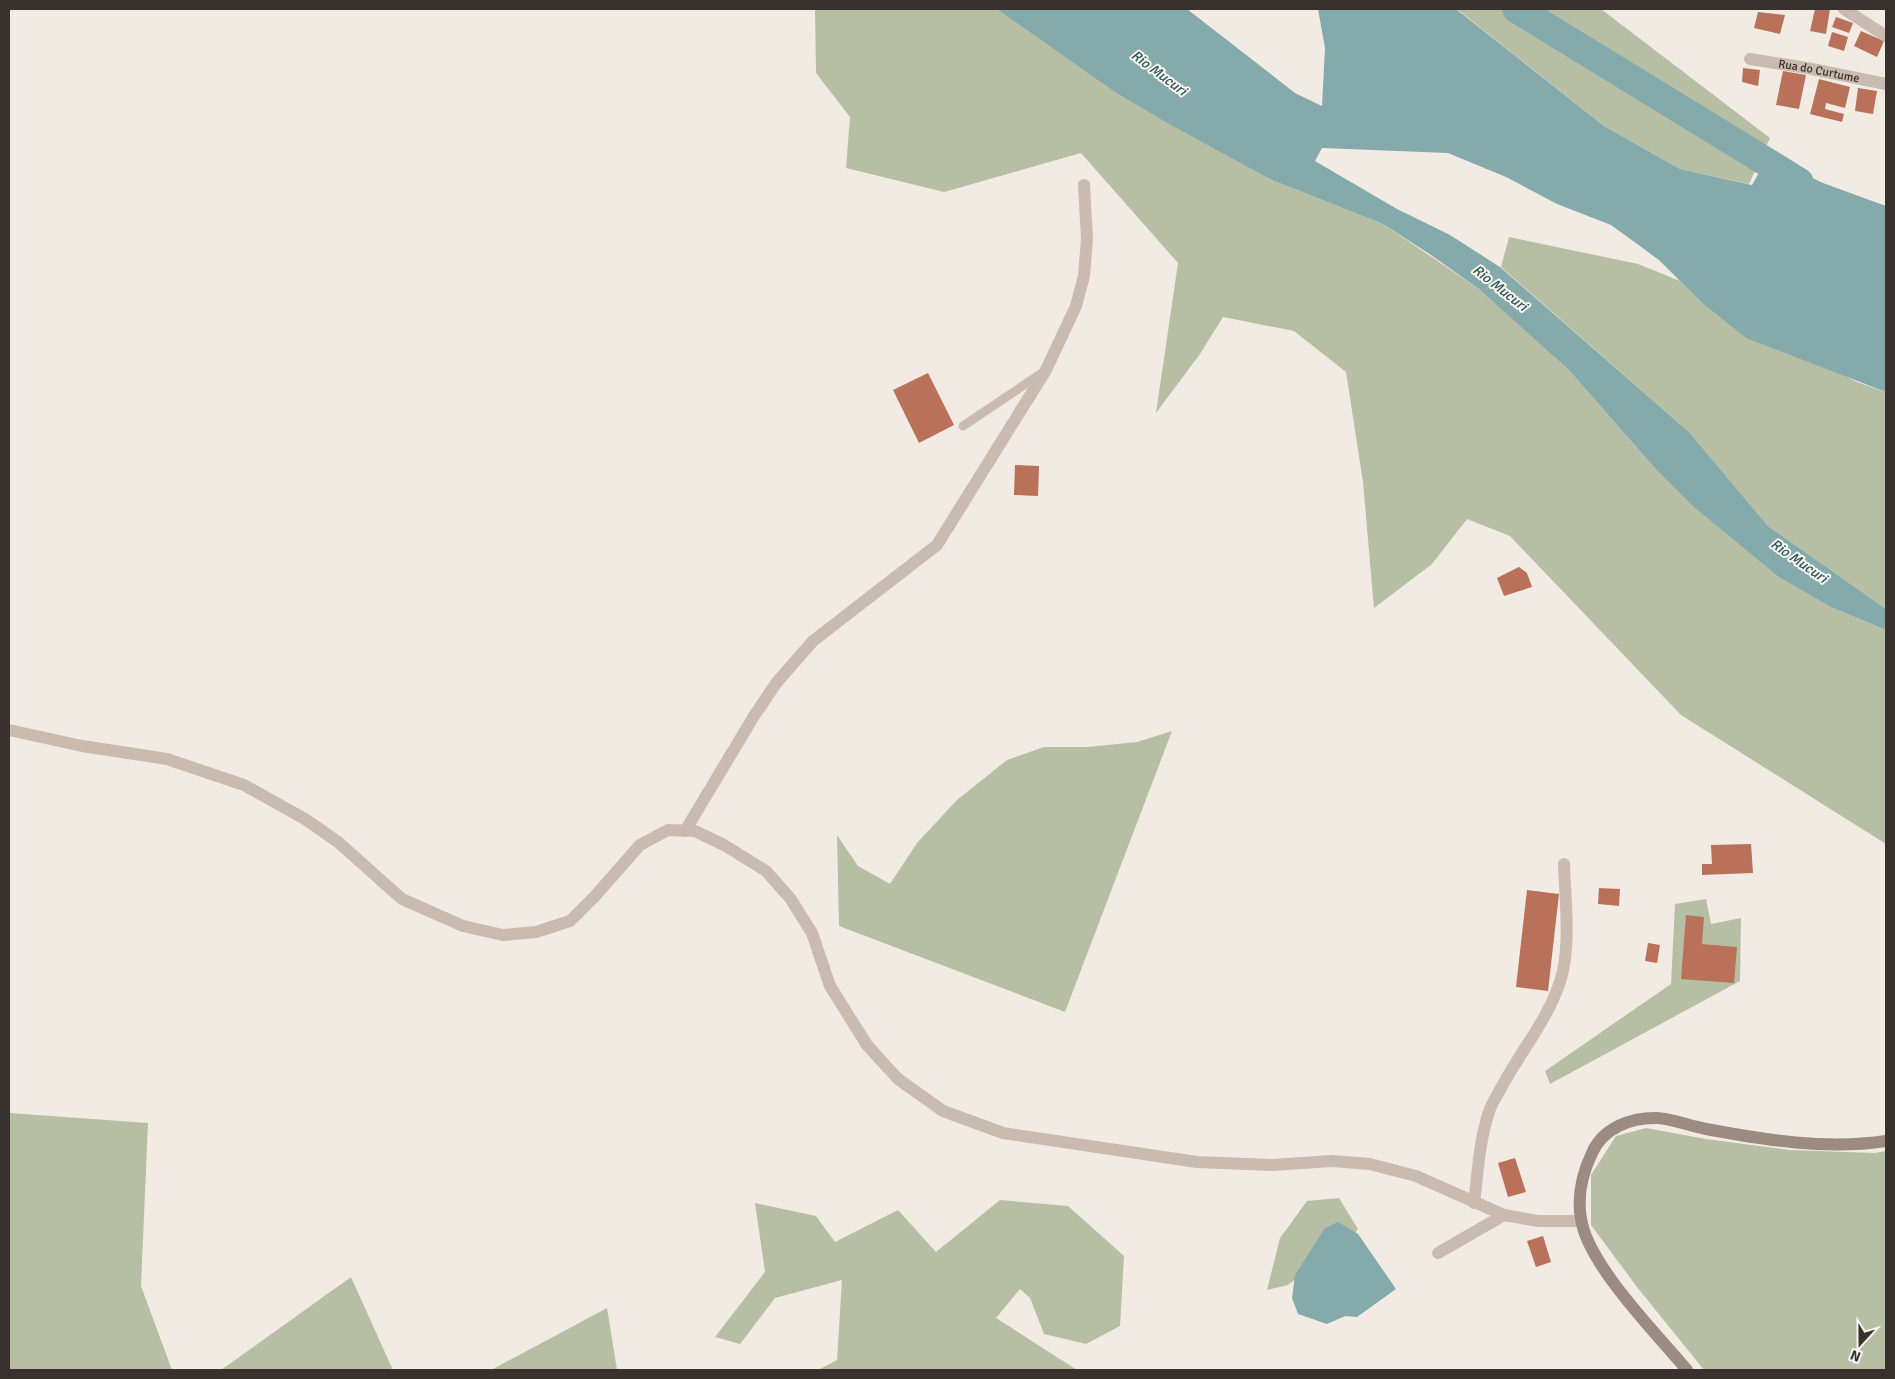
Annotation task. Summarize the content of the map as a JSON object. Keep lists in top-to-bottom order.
{
  "streets": {
    "street": ["Rua do Curtume"]
  },
  "water": ["Rio Mucuri"],
  "north": "bottom"
}
